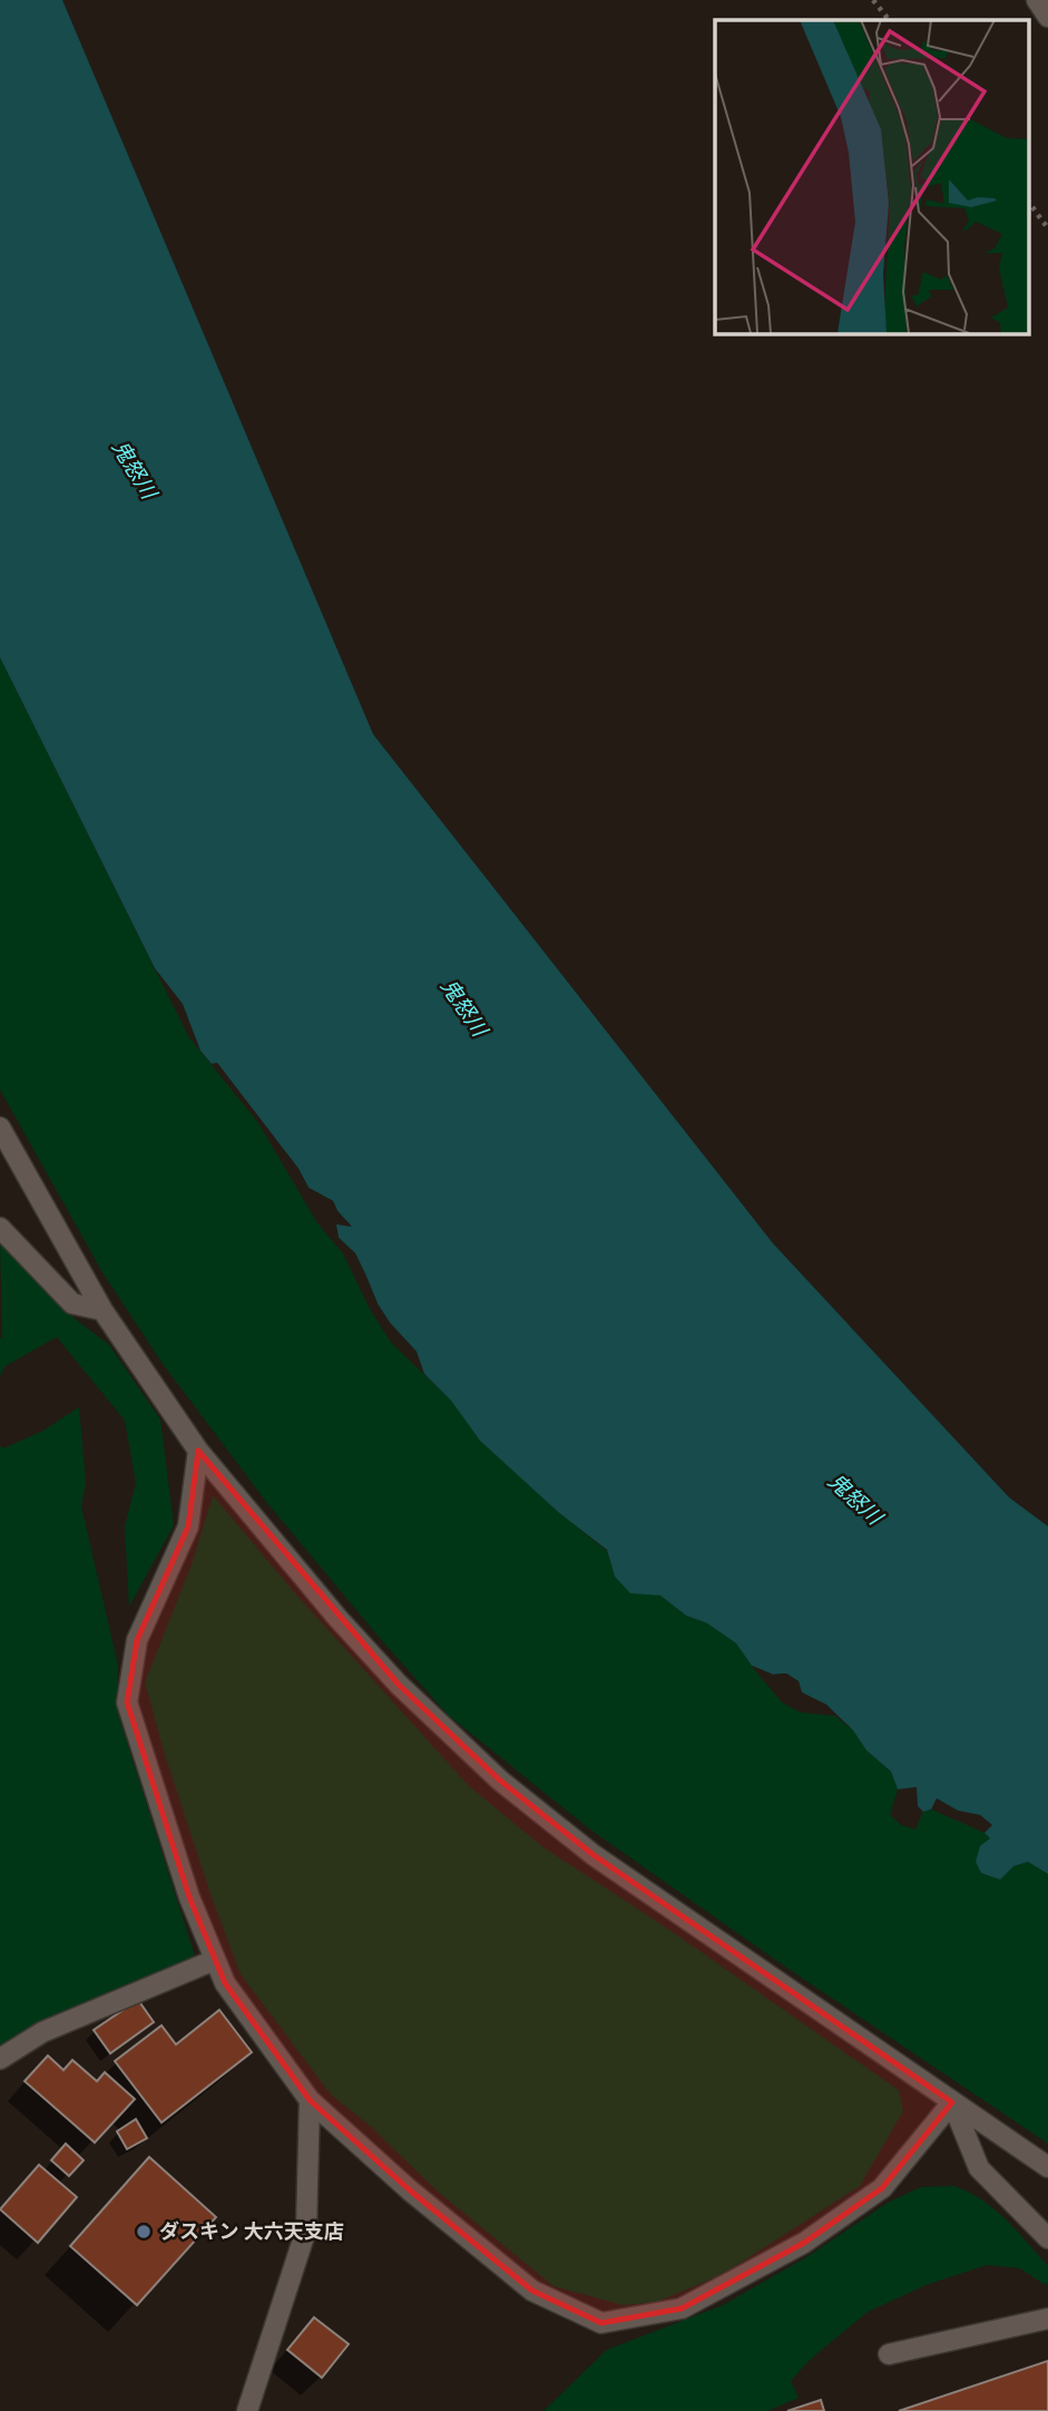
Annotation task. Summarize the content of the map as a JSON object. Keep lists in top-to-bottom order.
{
  "water": ["鬼怒川"],
  "places": ["ダスキン 大六天支店"]
}
